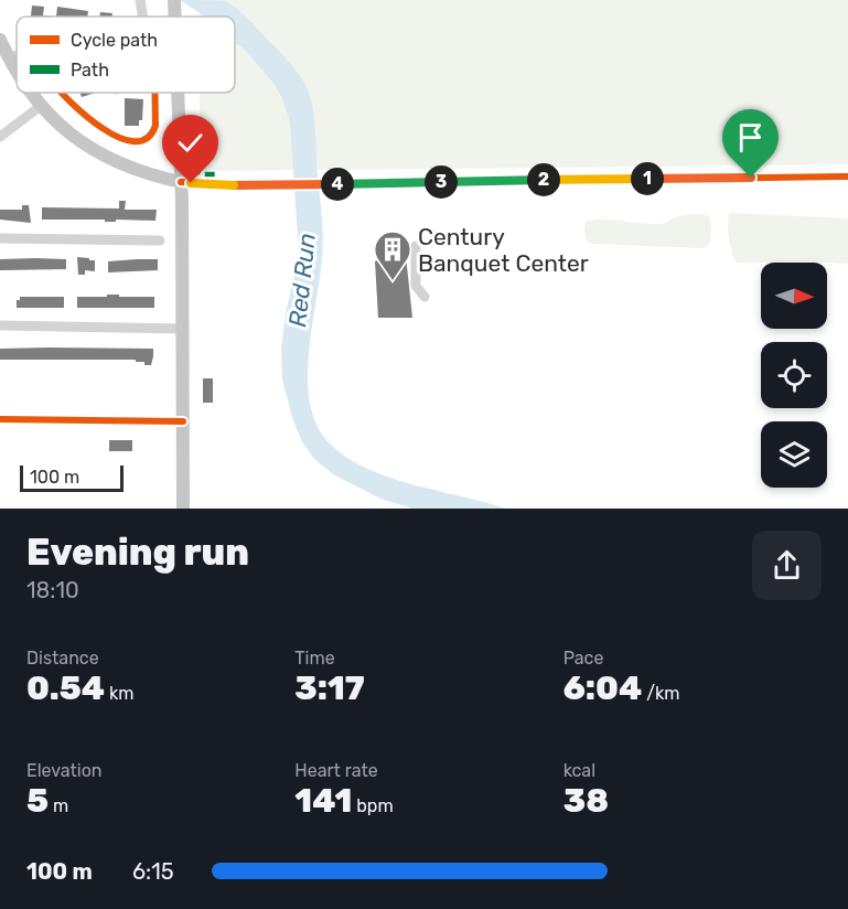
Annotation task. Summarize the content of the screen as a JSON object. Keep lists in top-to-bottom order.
{
  "water": ["Red Run"],
  "places": {
    "building": ["Century Banquet Center"]
  },
  "legend": ["Cycle path", "Path"],
  "scale_bar": "100 m",
  "north": "right",
  "page": {
    "pins": [
      "1",
      "2",
      "3",
      "4"
    ],
    "scale": "100 m",
    "heading": ["Evening run", "18:10"],
    "stats": [
      ["Distance", "0.54 km"],
      ["Time", "3:17"],
      ["Pace", "6:04 /km"],
      ["Elevation", "5 m"],
      ["Heart rate", "141 bpm"],
      ["kcal", "38"]
    ],
    "list": [
      {
        "name": "100 m",
        "note": "6:15"
      }
    ]
  }
}
